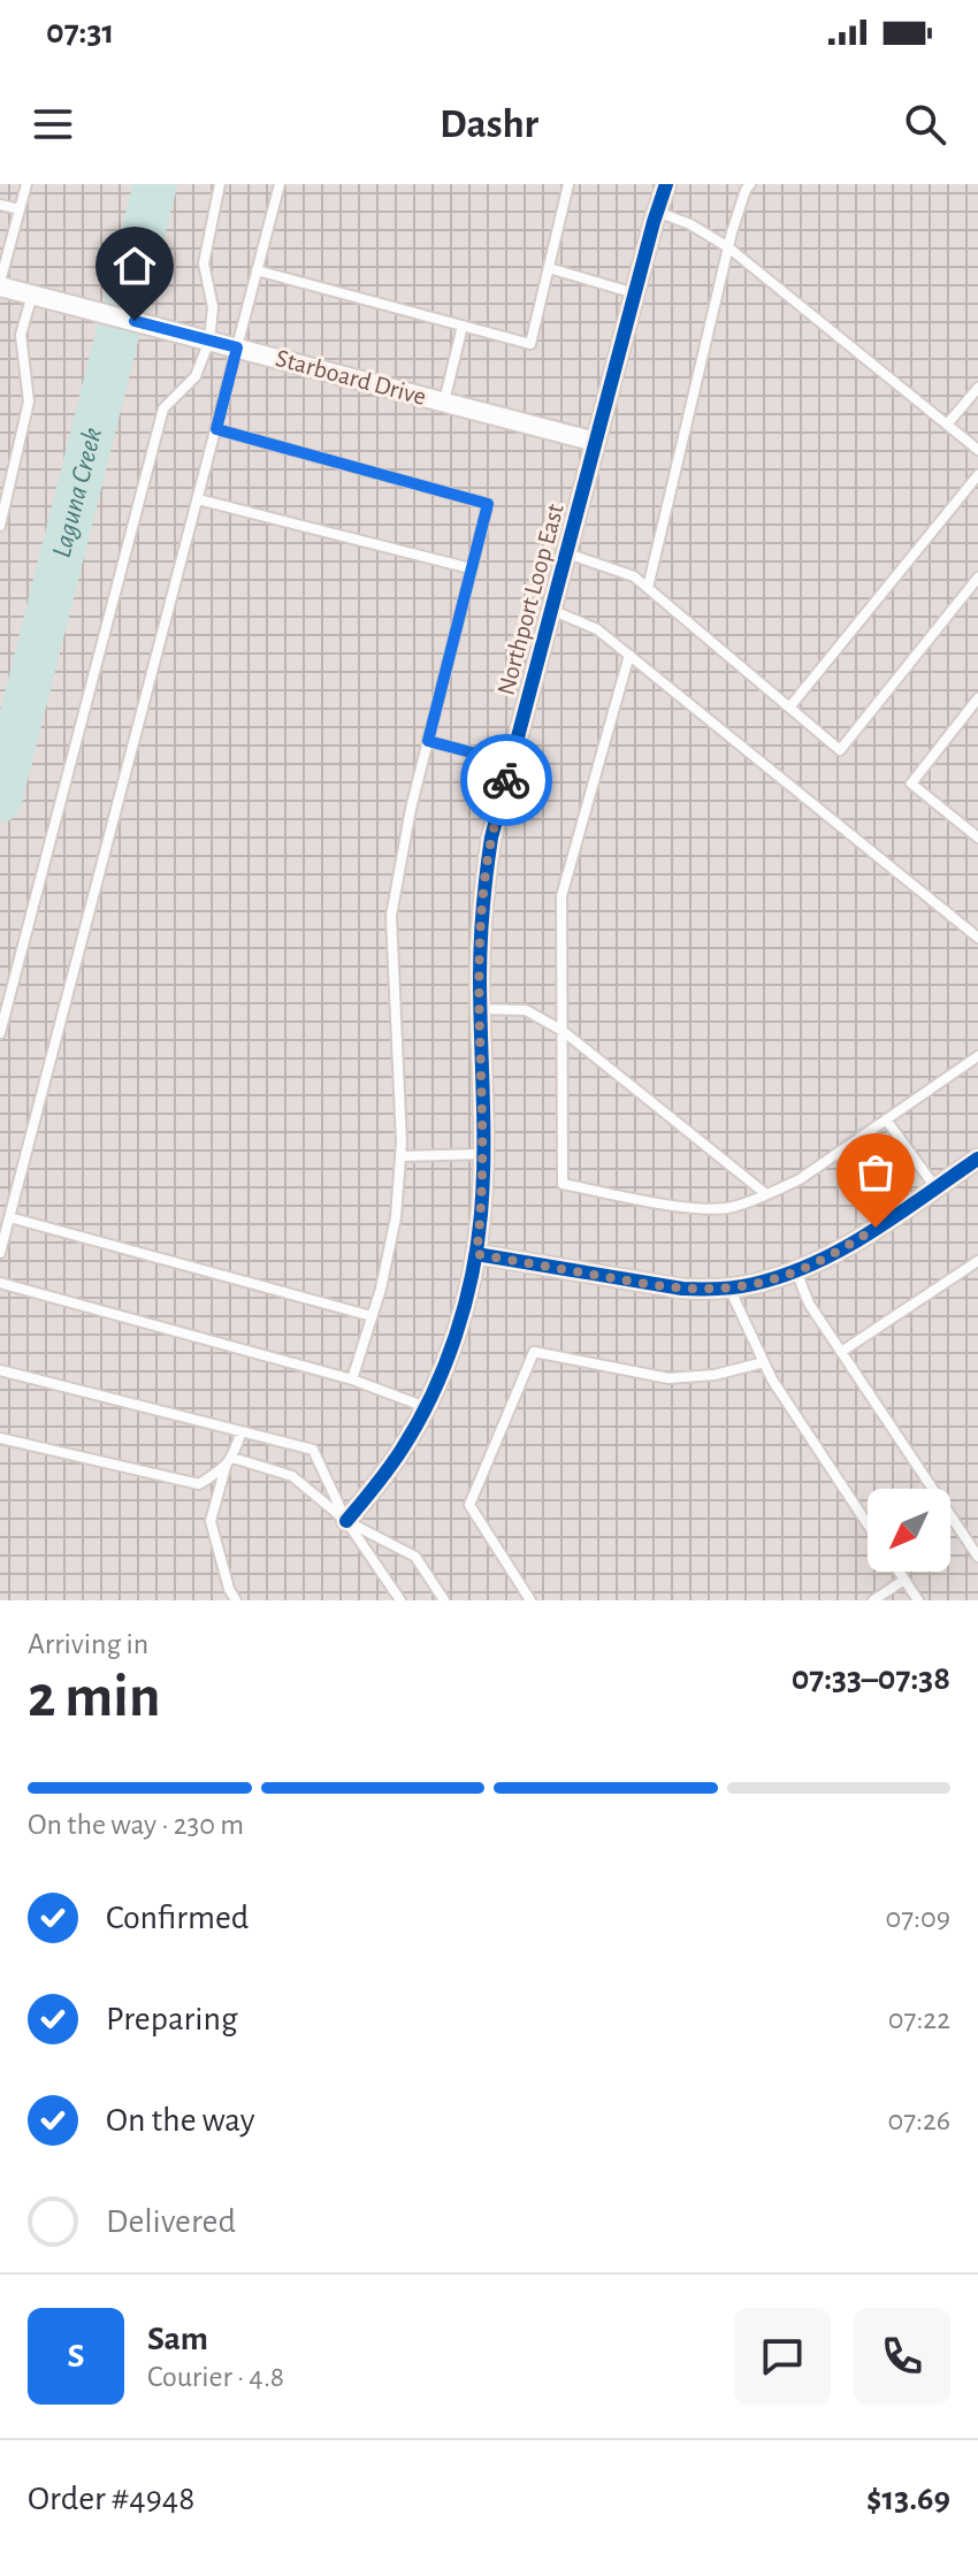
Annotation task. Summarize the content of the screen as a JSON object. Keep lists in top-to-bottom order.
{
  "streets": {
    "street": ["Starboard Drive", "Northport Loop East"]
  },
  "crossings": [
    ["Starboard Drive", "Northport Loop East"]
  ],
  "water": ["Laguna Creek"],
  "north": "bottom left",
  "page": {
    "status": "07:31",
    "header": "Dashr",
    "heading": ["2 min", "Arriving in", "07:33–07:38"],
    "panel": [
      "Sam",
      "Courier · 4.8",
      "Order #4948",
      "$13.69"
    ],
    "bar": "On the way · 230 m",
    "list": [
      ["Confirmed", "07:09"],
      ["Preparing", "07:22"],
      ["On the way", "07:26"],
      "Delivered"
    ],
    "round": "S"
  }
}
